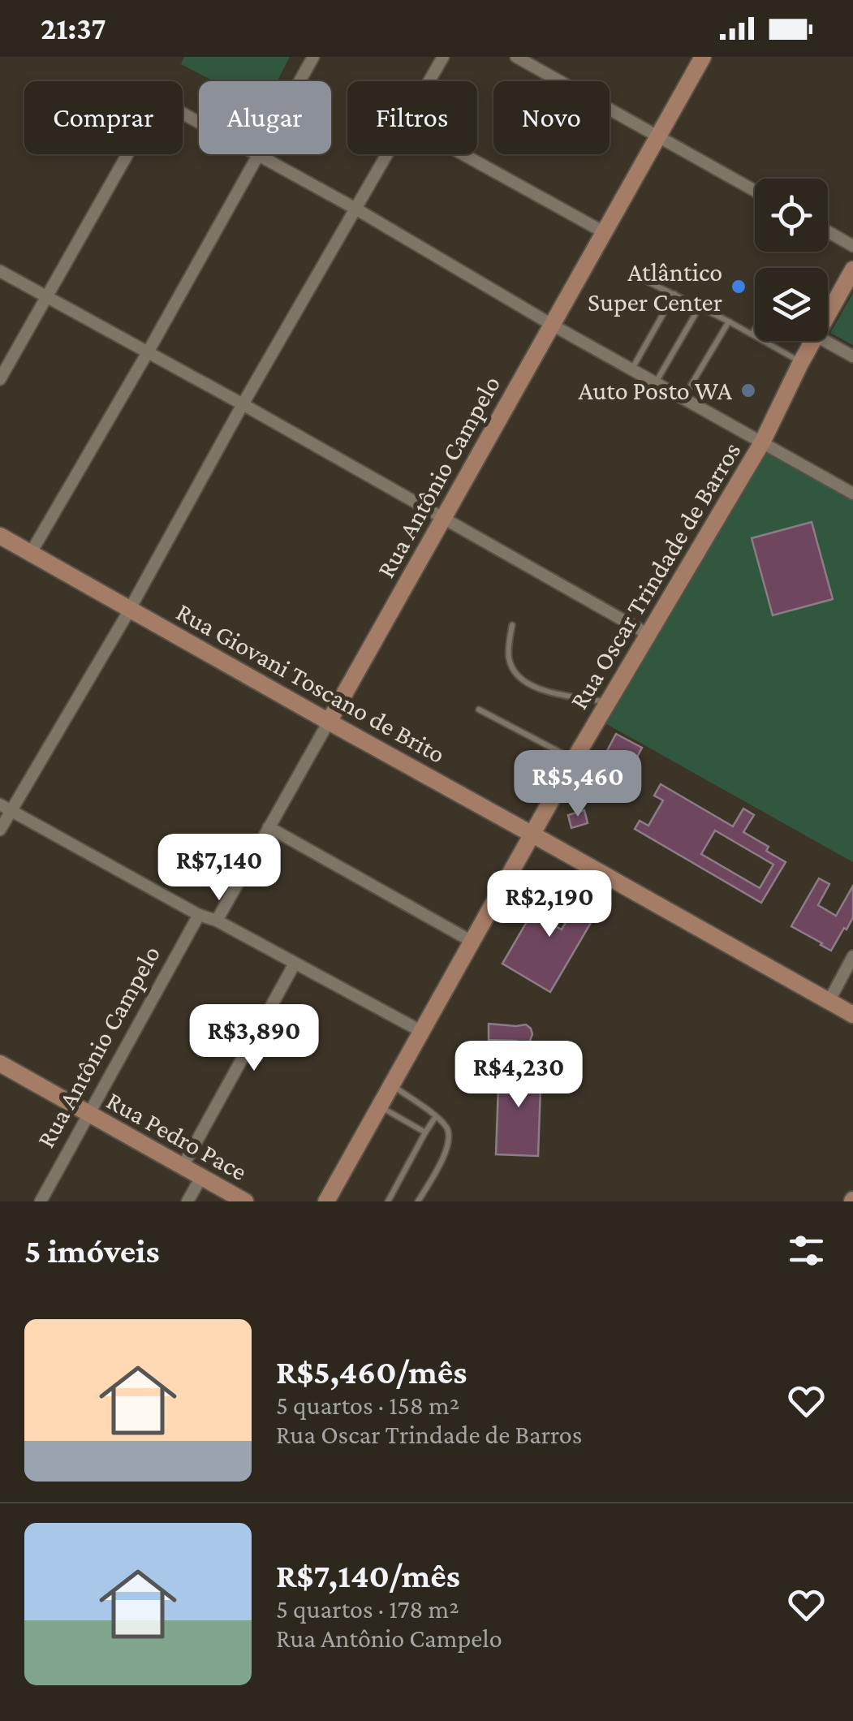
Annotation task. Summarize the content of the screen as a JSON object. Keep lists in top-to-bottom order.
{
  "streets": {
    "main road": [
      "Rua Antônio Campelo",
      "Rua Oscar Trindade de Barros",
      "Rua Giovani Toscano de Brito",
      "Rua Pedro Pace"
    ]
  },
  "crossings": [
    ["Rua Antônio Campelo", "Rua Giovani Toscano de Brito"],
    ["Rua Antônio Campelo", "Rua Pedro Pace"],
    ["Rua Oscar Trindade de Barros", "Rua Giovani Toscano de Brito"]
  ],
  "places": ["Atlântico Super Center", "Auto Posto WA"],
  "page": {
    "status": "21:37",
    "chip": [
      "Comprar",
      "Alugar",
      "Filtros",
      "Novo"
    ],
    "price": [
      "R$5,460",
      "R$7,140",
      "R$2,190",
      "R$3,890",
      "R$4,230"
    ],
    "heading": "5 imóveis",
    "list": [
      {
        "name": "R$5,460/mês",
        "note": "5 quartos · 158 m² · Rua Oscar Trindade de Barros"
      },
      {
        "name": "R$7,140/mês",
        "note": "5 quartos · 178 m² · Rua Antônio Campelo"
      }
    ]
  }
}
